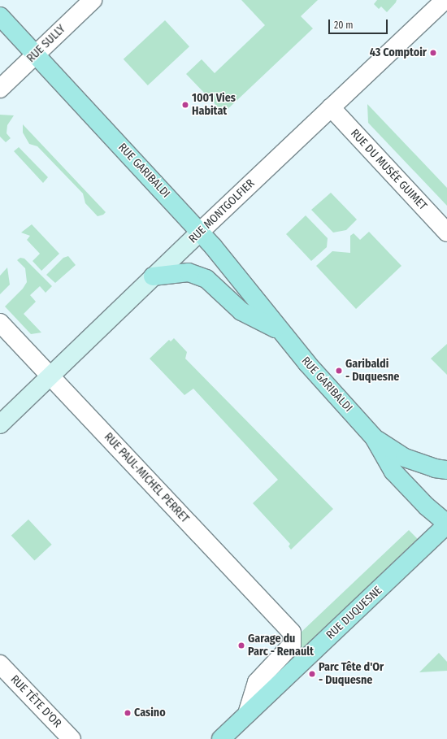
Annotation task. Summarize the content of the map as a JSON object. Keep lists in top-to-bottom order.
{
  "streets": {
    "main road": ["RUE GARIBALDI", "RUE MONTGOLFIER", "RUE DUQUESNE"],
    "street": [
      "RUE SULLY",
      "RUE DU MUSÉE GUIMET",
      "RUE PAUL-MICHEL PERRET",
      "RUE TÊTE D'OR"
    ]
  },
  "crossings": [
    ["RUE SULLY", "RUE GARIBALDI"],
    ["RUE DU MUSÉE GUIMET", "RUE MONTGOLFIER"],
    ["RUE GARIBALDI", "RUE MONTGOLFIER"],
    ["RUE GARIBALDI", "RUE DUQUESNE"],
    ["RUE MONTGOLFIER", "RUE PAUL-MICHEL PERRET"],
    ["RUE PAUL-MICHEL PERRET", "RUE DUQUESNE"]
  ],
  "places": [
    "43 Comptoir",
    "1001 Vies Habitat",
    "Garibaldi - Duquesne",
    "Garage du Parc - Renault",
    "Parc Tête d'Or - Duquesne",
    "Casino"
  ],
  "scale_bar": "20 m"
}
